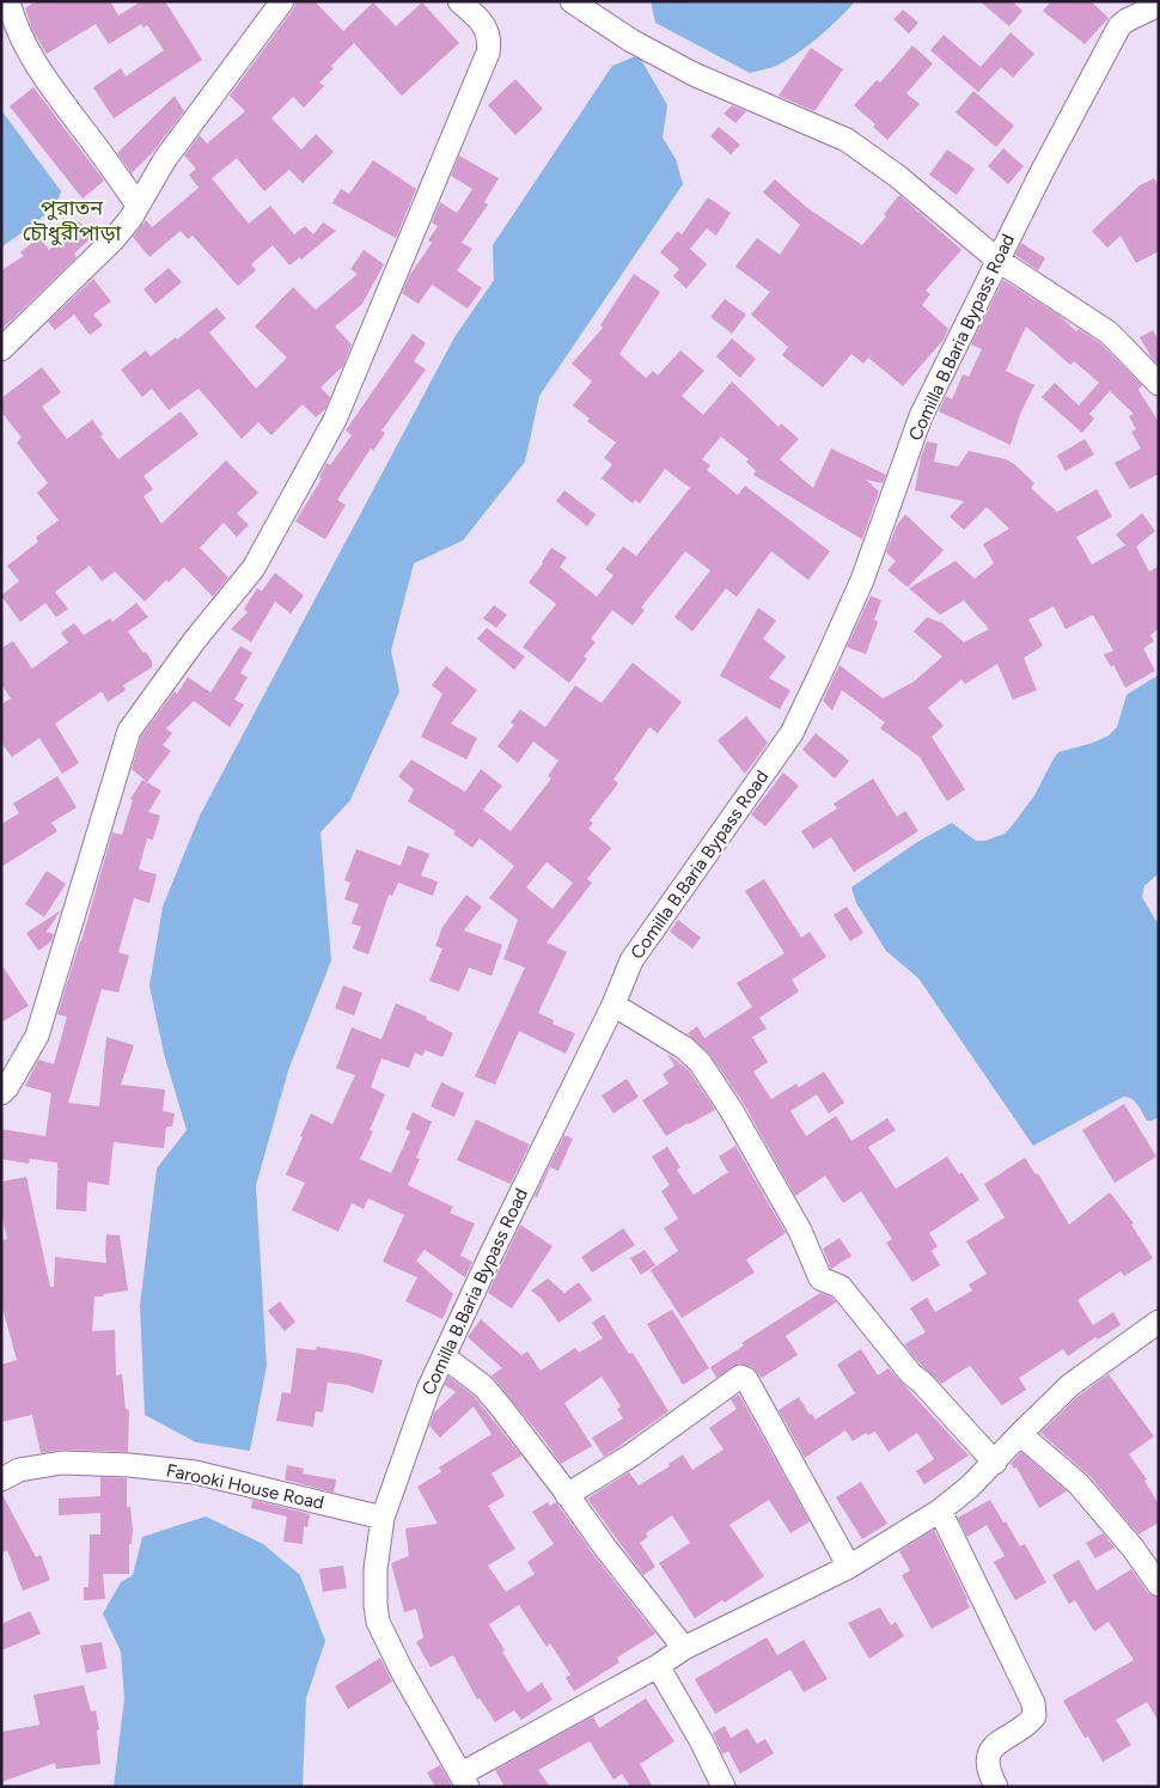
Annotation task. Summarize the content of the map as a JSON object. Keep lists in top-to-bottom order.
{
  "streets": {
    "street": ["Comilla B.Baria Bypass Road", "Farooki House Road"]
  },
  "crossings": [
    ["Comilla B.Baria Bypass Road", "Farooki House Road"]
  ],
  "districts": ["পুরাতন চৌধুরীপাড়া"]
}
